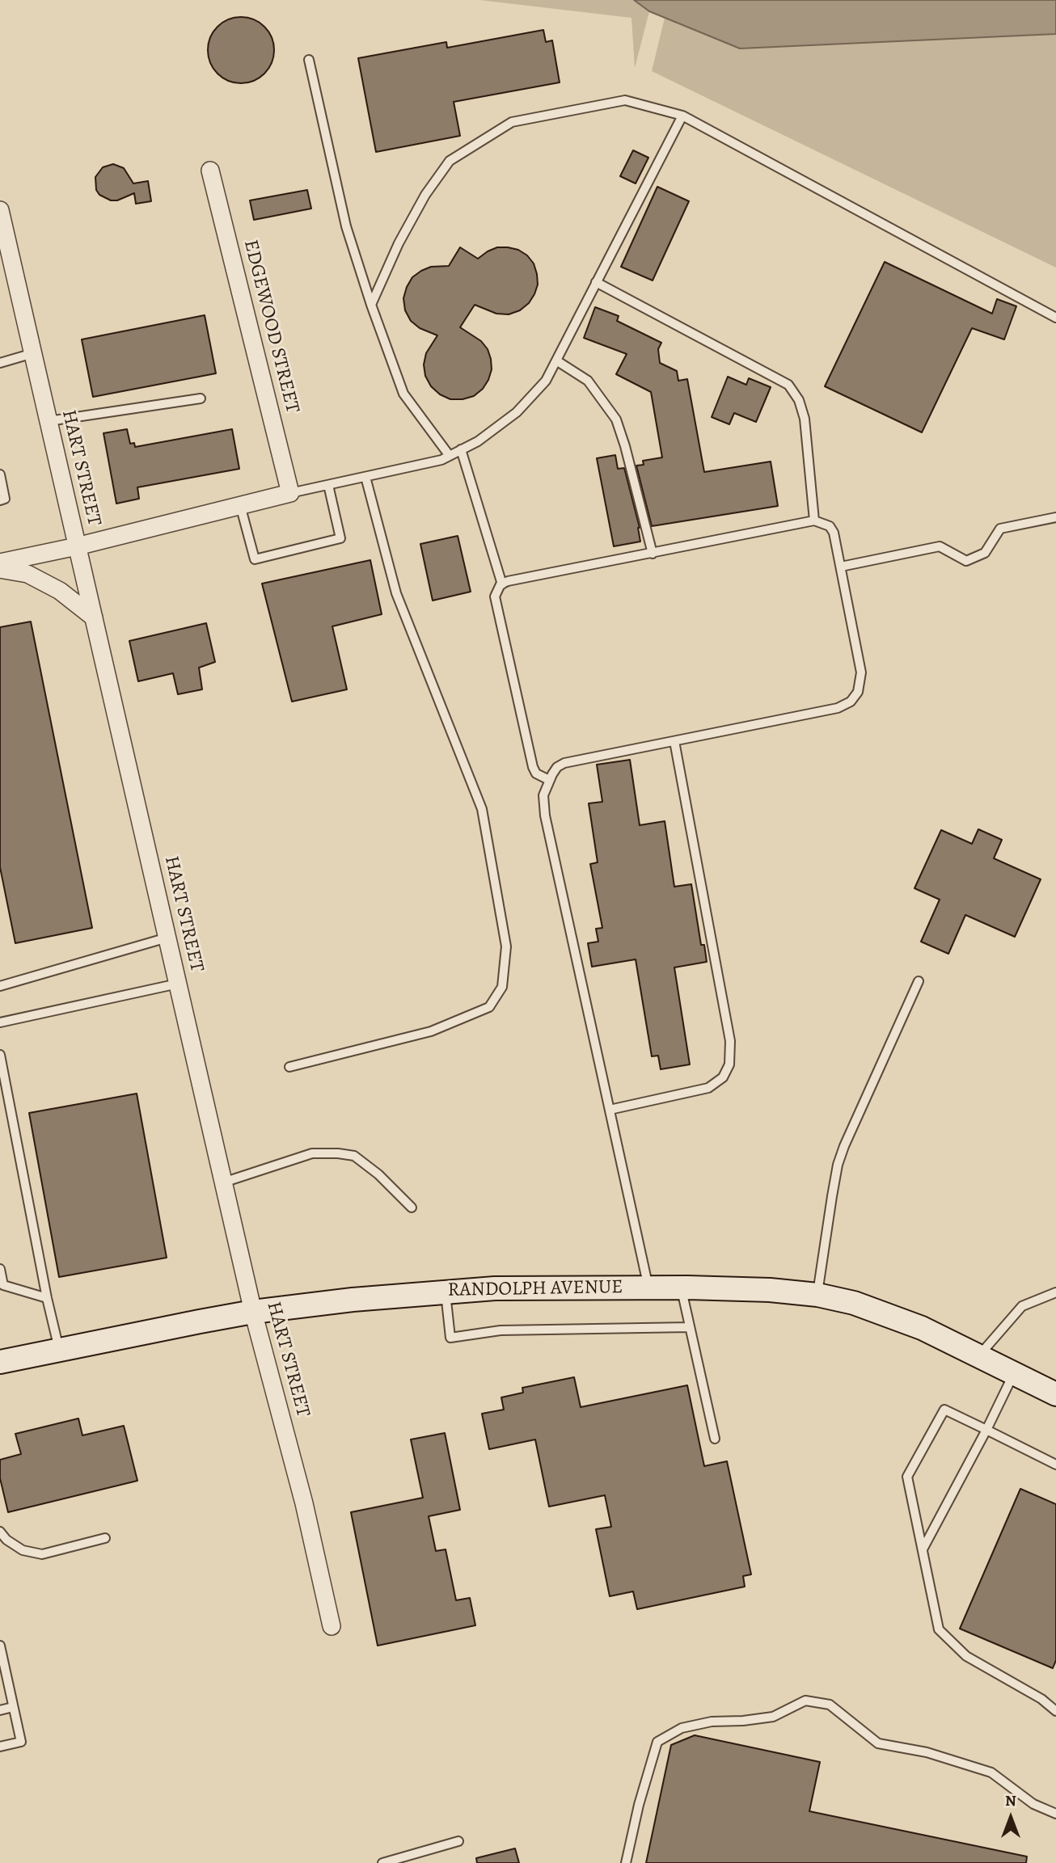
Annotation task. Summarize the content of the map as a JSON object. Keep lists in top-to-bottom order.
{
  "streets": {
    "main road": ["RANDOLPH AVENUE"],
    "street": ["EDGEWOOD STREET", "HART STREET"]
  },
  "crossings": [
    ["HART STREET", "RANDOLPH AVENUE"]
  ],
  "north": "top"
}
